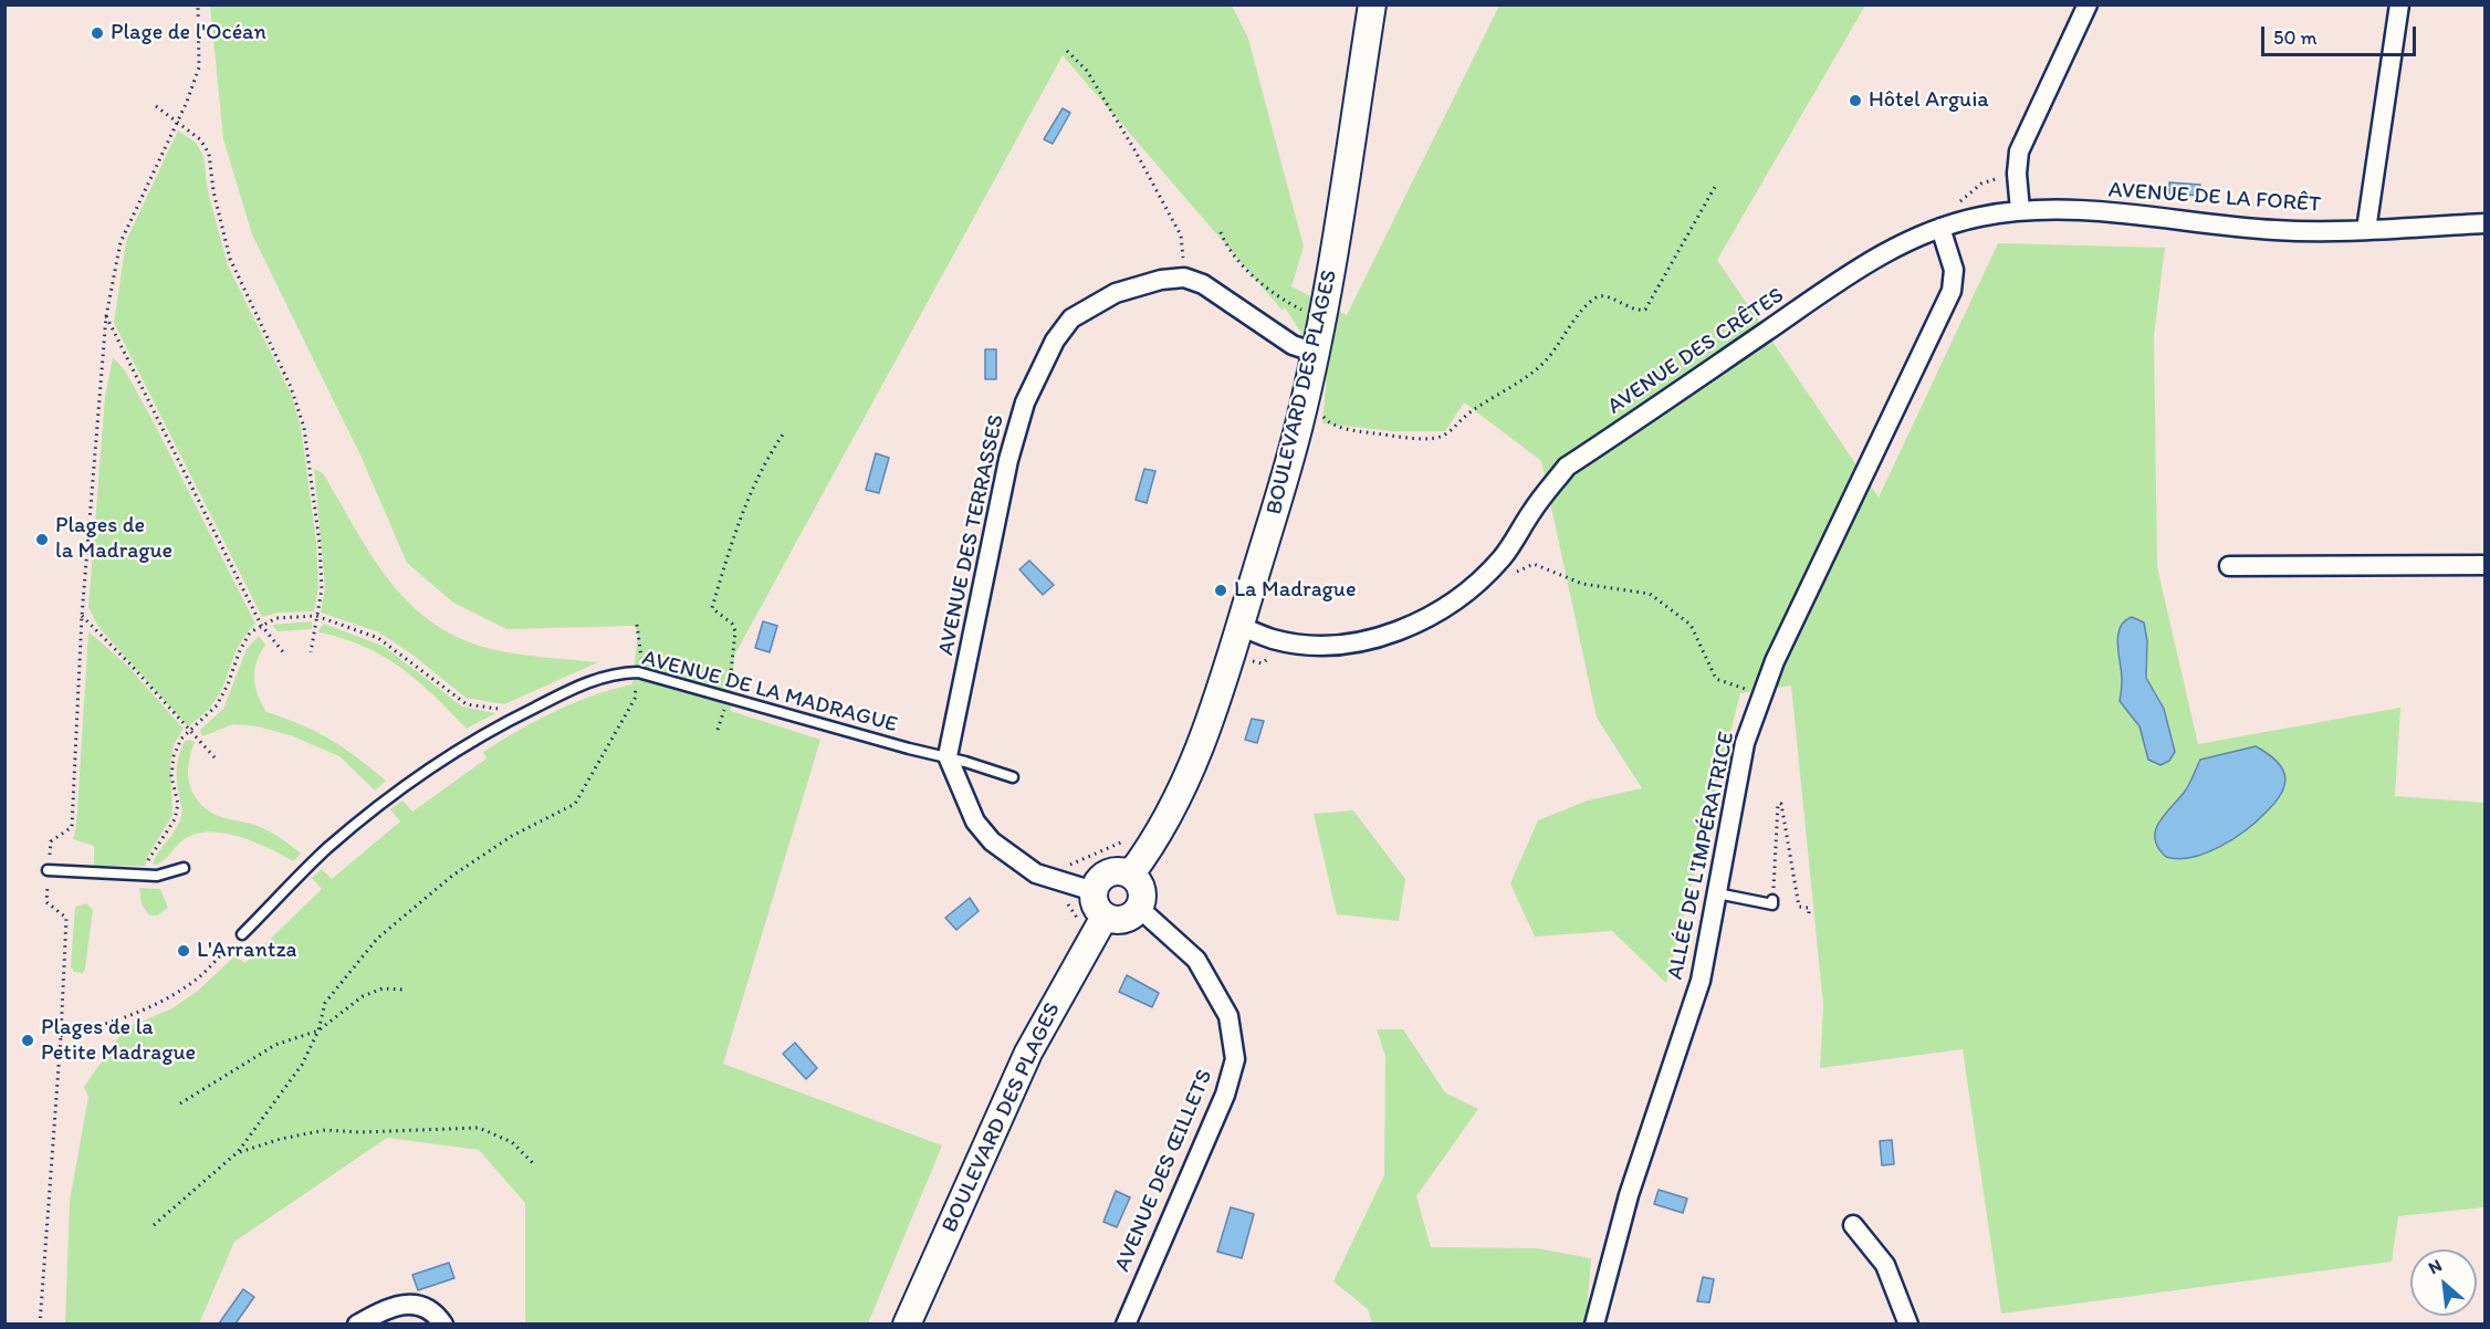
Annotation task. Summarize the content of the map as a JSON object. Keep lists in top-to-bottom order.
{
  "streets": {
    "main road": ["BOULEVARD DES PLAGES"],
    "street": [
      "AVENUE DE LA FORÊT",
      "AVENUE DES CRÊTES",
      "AVENUE DES TERRASSES",
      "ALLÉE DE L'IMPÉRATRICE",
      "AVENUE DES ŒILLETS"
    ],
    "lane": ["AVENUE DE LA MADRAGUE"]
  },
  "crossings": [
    ["AVENUE DE LA FORÊT", "AVENUE DES CRÊTES"],
    ["AVENUE DES CRÊTES", "BOULEVARD DES PLAGES"],
    ["AVENUE DES CRÊTES", "ALLÉE DE L'IMPÉRATRICE"],
    ["BOULEVARD DES PLAGES", "AVENUE DES ŒILLETS"],
    ["AVENUE DES TERRASSES", "AVENUE DE LA MADRAGUE"]
  ],
  "places": [
    "Plage de l'Océan",
    "Hôtel Arguia",
    "Plages de la Madrague",
    "La Madrague",
    "L'Arrantza",
    "Plages de la Petite Madrague"
  ],
  "scale_bar": "50 m",
  "north": "top left"
}
